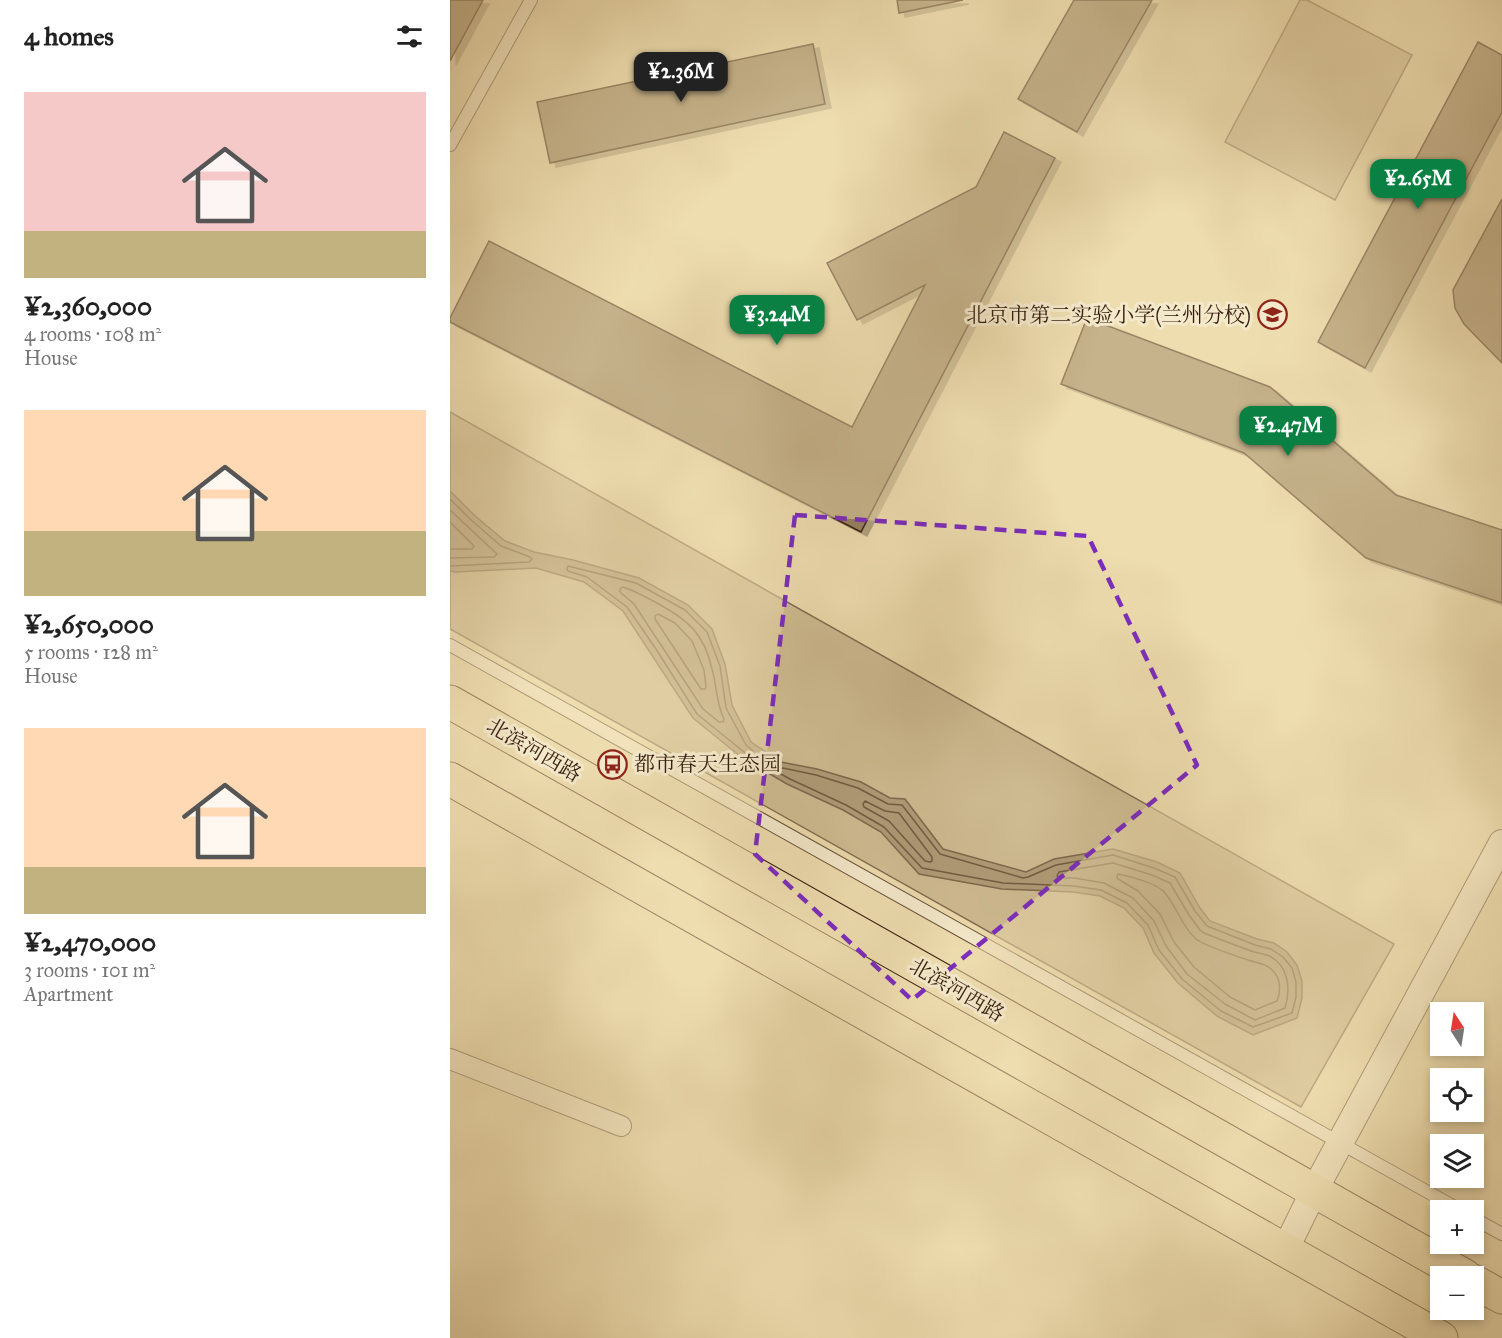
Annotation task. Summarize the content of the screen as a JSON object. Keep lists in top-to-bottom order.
{
  "streets": {
    "main road": ["北滨河西路"]
  },
  "places": {
    "school or university": ["北京市第二实验小学(兰州分校)"],
    "bus stop": ["都市春天生态园"]
  },
  "north": "top",
  "page": {
    "heading": "4 homes",
    "price": [
      "¥2.36M",
      "¥2.65M",
      "¥3.24M",
      "¥2.47M"
    ],
    "list": [
      {
        "name": "¥2,360,000",
        "note": "4 rooms · 108 m² · House"
      },
      {
        "name": "¥2,650,000",
        "note": "5 rooms · 128 m² · House"
      },
      {
        "name": "¥2,470,000",
        "note": "3 rooms · 101 m² · Apartment"
      }
    ],
    "map_buttons": ["+", "−"]
  }
}
